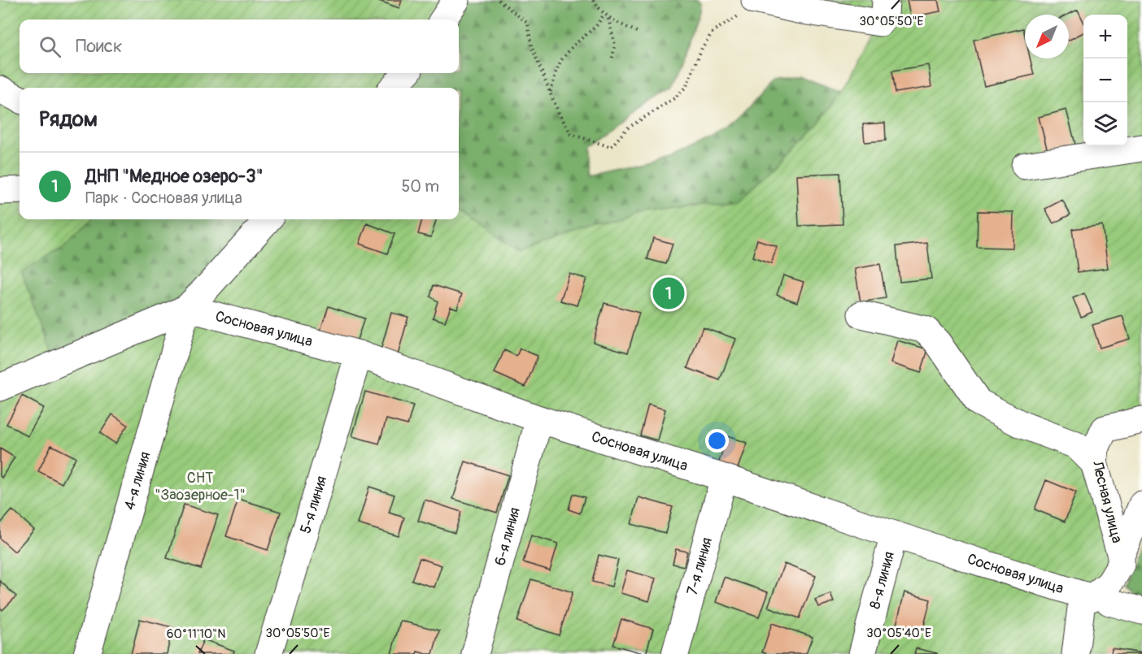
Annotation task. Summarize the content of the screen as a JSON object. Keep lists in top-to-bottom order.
{
  "streets": {
    "street": [
      "Сосновая улица",
      "4-я линия",
      "Лесная улица",
      "5-я линия",
      "6-я линия",
      "7-я линия",
      "8-я линия"
    ]
  },
  "crossings": [
    ["Сосновая улица", "4-я линия"],
    ["Сосновая улица", "Лесная улица"],
    ["Сосновая улица", "5-я линия"],
    ["Сосновая улица", "6-я линия"],
    ["Сосновая улица", "7-я линия"],
    ["Сосновая улица", "8-я линия"]
  ],
  "parks": ["СНТ \"Заозерное-1\""],
  "north": "bottom left",
  "page": {
    "map_buttons": ["+", "−"],
    "search": "Поиск",
    "heading": "Рядом",
    "list": [
      {
        "mark": "1",
        "name": "ДНП \"Медное озеро-3\"",
        "note": "Парк · Сосновая улица",
        "value": "50 m"
      }
    ],
    "pins": "1"
  },
  "coordinates": ["30°05'50\"E", "30°05'40\"E", "60°11'10\"N"]
}
